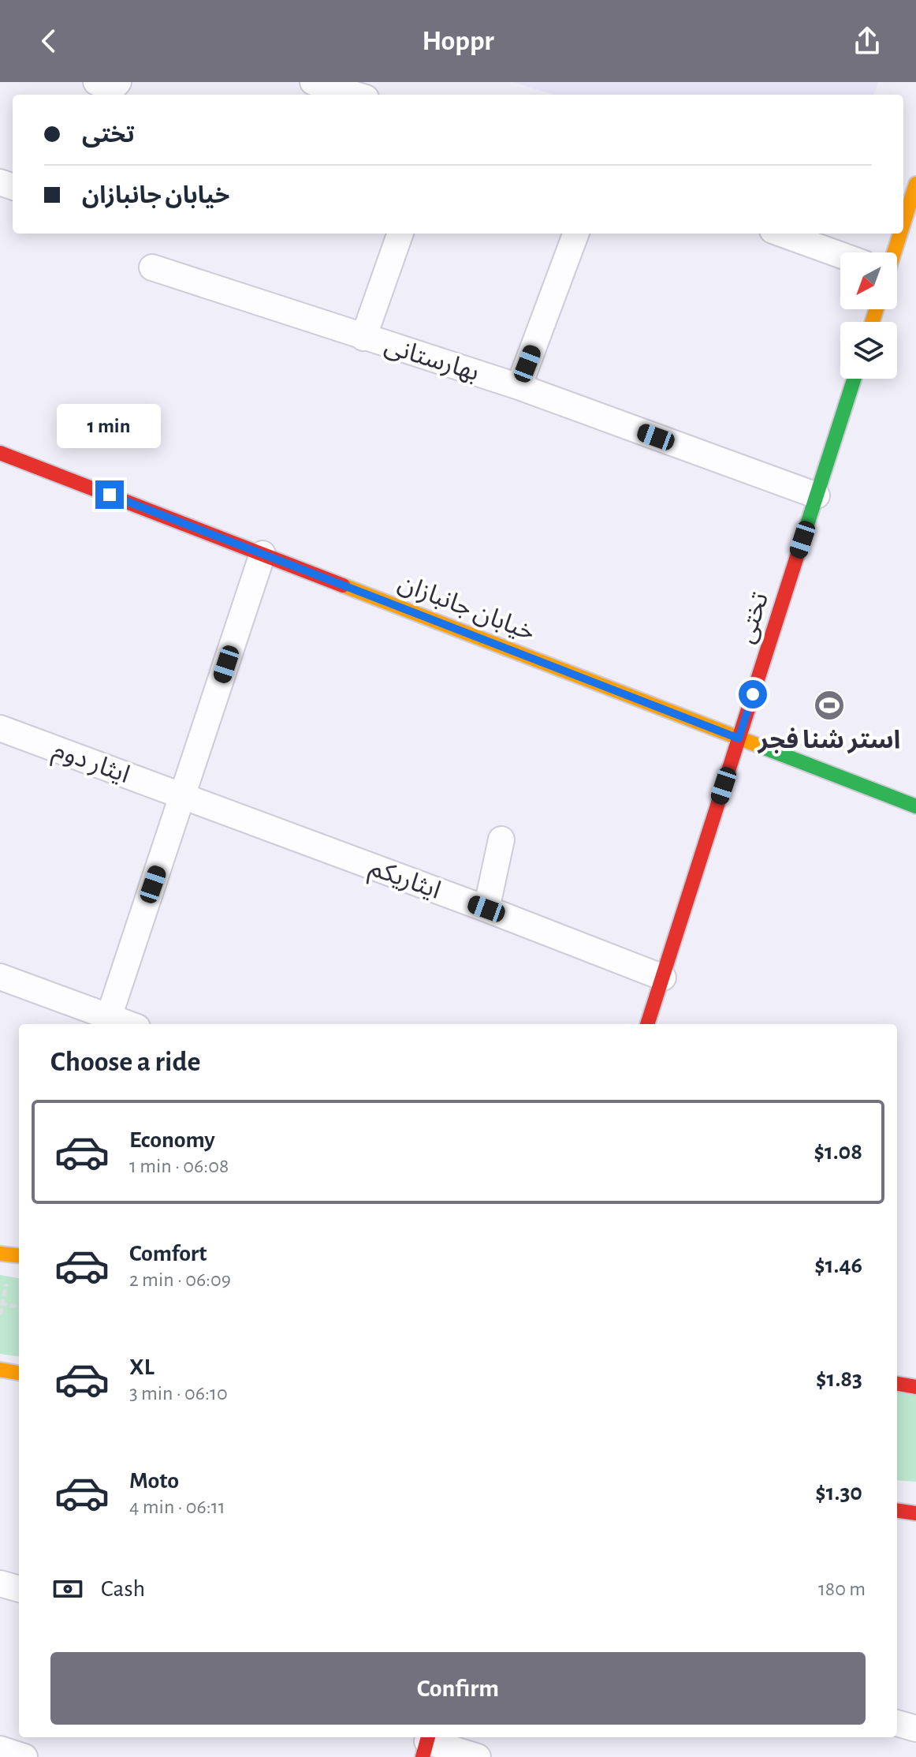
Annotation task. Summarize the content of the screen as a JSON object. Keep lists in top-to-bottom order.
{
  "streets": {
    "street": [
      "بهارستانی",
      "خیابان جانبازان",
      "تختی",
      "ایثار دوم",
      "ایثاریکم"
    ]
  },
  "crossings": [
    ["بهارستانی", "تختی"],
    ["خیابان جانبازان", "تختی"],
    ["تختی", "ایثاریکم"],
    ["ایثار دوم", "ایثاریکم"]
  ],
  "places": {
    "sports": ["استر شنا فجر"]
  },
  "north": "bottom left",
  "page": {
    "header": "Hoppr",
    "banner": ["تختی", "خیابان جانبازان"],
    "bubble": "1 min",
    "heading": "Choose a ride",
    "list": [
      {
        "name": "Economy",
        "note": "1 min · 06:08",
        "value": "$1.08"
      },
      {
        "name": "Comfort",
        "note": "2 min · 06:09",
        "value": "$1.46"
      },
      {
        "name": "XL",
        "note": "3 min · 06:10",
        "value": "$1.83"
      },
      {
        "name": "Moto",
        "note": "4 min · 06:11",
        "value": "$1.30"
      }
    ],
    "pay": ["Cash", "180 m"],
    "buttons": "Confirm"
  }
}
